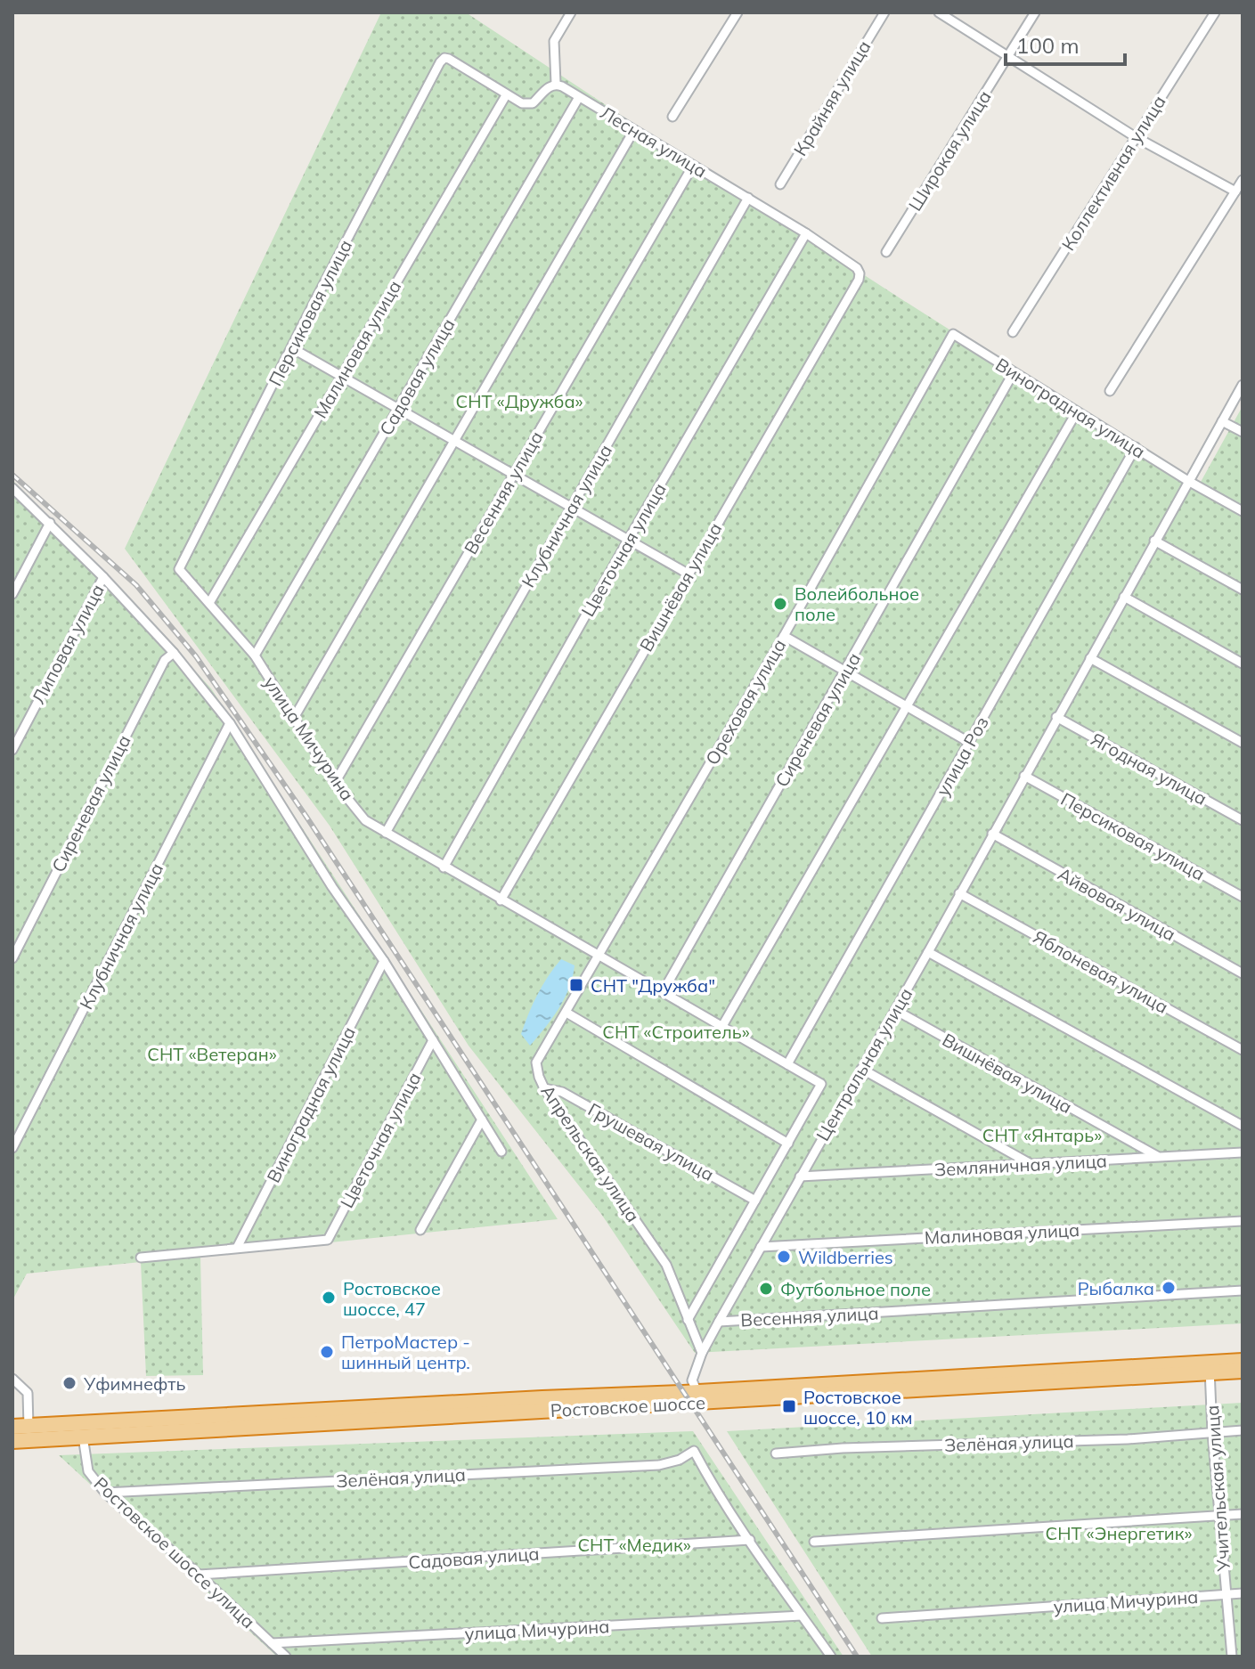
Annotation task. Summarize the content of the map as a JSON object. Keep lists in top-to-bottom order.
{
  "streets": {
    "highway": ["Ростовское шоссе"],
    "street": [
      "Крайняя улица",
      "Лесная улица",
      "Широкая улица",
      "Коллективная улица",
      "Персиковая улица",
      "Малиновая улица",
      "Садовая улица",
      "Виноградная улица",
      "Весенняя улица",
      "Клубничная улица",
      "Цветочная улица",
      "Вишнёвая улица",
      "Липовая улица",
      "Ореховая улица",
      "Сиреневая улица",
      "улица Мичурина",
      "улица Роз",
      "Ягодная улица",
      "Айвовая улица",
      "Яблоневая улица",
      "Центральная улица",
      "Грушевая улица",
      "Апрельская улица",
      "Земляничная улица",
      "Зелёная улица",
      "Учительская улица",
      "Ростовское шоссе улица"
    ]
  },
  "crossings": [
    ["Лесная улица", "Садовая улица"],
    ["Лесная улица", "Весенняя улица"],
    ["Лесная улица", "Клубничная улица"],
    ["Лесная улица", "Цветочная улица"],
    ["Лесная улица", "Вишнёвая улица"],
    ["Персиковая улица", "Малиновая улица"],
    ["Персиковая улица", "улица Мичурина"],
    ["Персиковая улица", "Центральная улица"],
    ["Малиновая улица", "улица Мичурина"],
    ["Малиновая улица", "Центральная улица"],
    ["Садовая улица", "улица Мичурина"],
    ["Садовая улица", "Зелёная улица"],
    ["Садовая улица", "Ростовское шоссе улица"],
    ["Виноградная улица", "Цветочная улица"],
    ["Виноградная улица", "Ореховая улица"],
    ["Виноградная улица", "Сиреневая улица"],
    ["Виноградная улица", "улица Роз"],
    ["Виноградная улица", "Центральная улица"],
    ["Весенняя улица", "улица Мичурина"],
    ["Весенняя улица", "Центральная улица"],
    ["Клубничная улица", "улица Мичурина"],
    ["Цветочная улица", "улица Мичурина"],
    ["Вишнёвая улица", "улица Мичурина"],
    ["Вишнёвая улица", "Центральная улица"],
    ["Вишнёвая улица", "Земляничная улица"],
    ["Ореховая улица", "улица Мичурина"],
    ["Ореховая улица", "Апрельская улица"],
    ["Сиреневая улица", "улица Мичурина"],
    ["улица Мичурина", "улица Роз"],
    ["улица Мичурина", "Апрельская улица"],
    ["улица Мичурина", "Учительская улица"],
    ["улица Мичурина", "Ростовское шоссе улица"],
    ["Ягодная улица", "Центральная улица"],
    ["Айвовая улица", "Центральная улица"],
    ["Яблоневая улица", "Центральная улица"],
    ["Центральная улица", "Апрельская улица"],
    ["Центральная улица", "Земляничная улица"],
    ["Центральная улица", "Ростовское шоссе"],
    ["Грушевая улица", "Апрельская улица"],
    ["Ростовское шоссе", "Учительская улица"],
    ["Ростовское шоссе", "Ростовское шоссе улица"],
    ["Зелёная улица", "Учительская улица"],
    ["Зелёная улица", "Ростовское шоссе улица"]
  ],
  "parks": [
    "СНТ «Дружба»",
    "СНТ «Строитель»",
    "СНТ «Ветеран»",
    "СНТ «Янтарь»",
    "СНТ «Энергетик»",
    "СНТ «Медик»"
  ],
  "places": {
    "other": [
      "Волейбольное поле",
      "Wildberries",
      "Рыбалка",
      "Футбольное поле",
      "Ростовское шоссе, 47",
      "ПетроМастер - шинный центр.",
      "Уфимнефть"
    ],
    "transit": ["СНТ \"Дружба\"", "Ростовское шоссе, 10 км"]
  },
  "scale_bar": "100 m"
}
